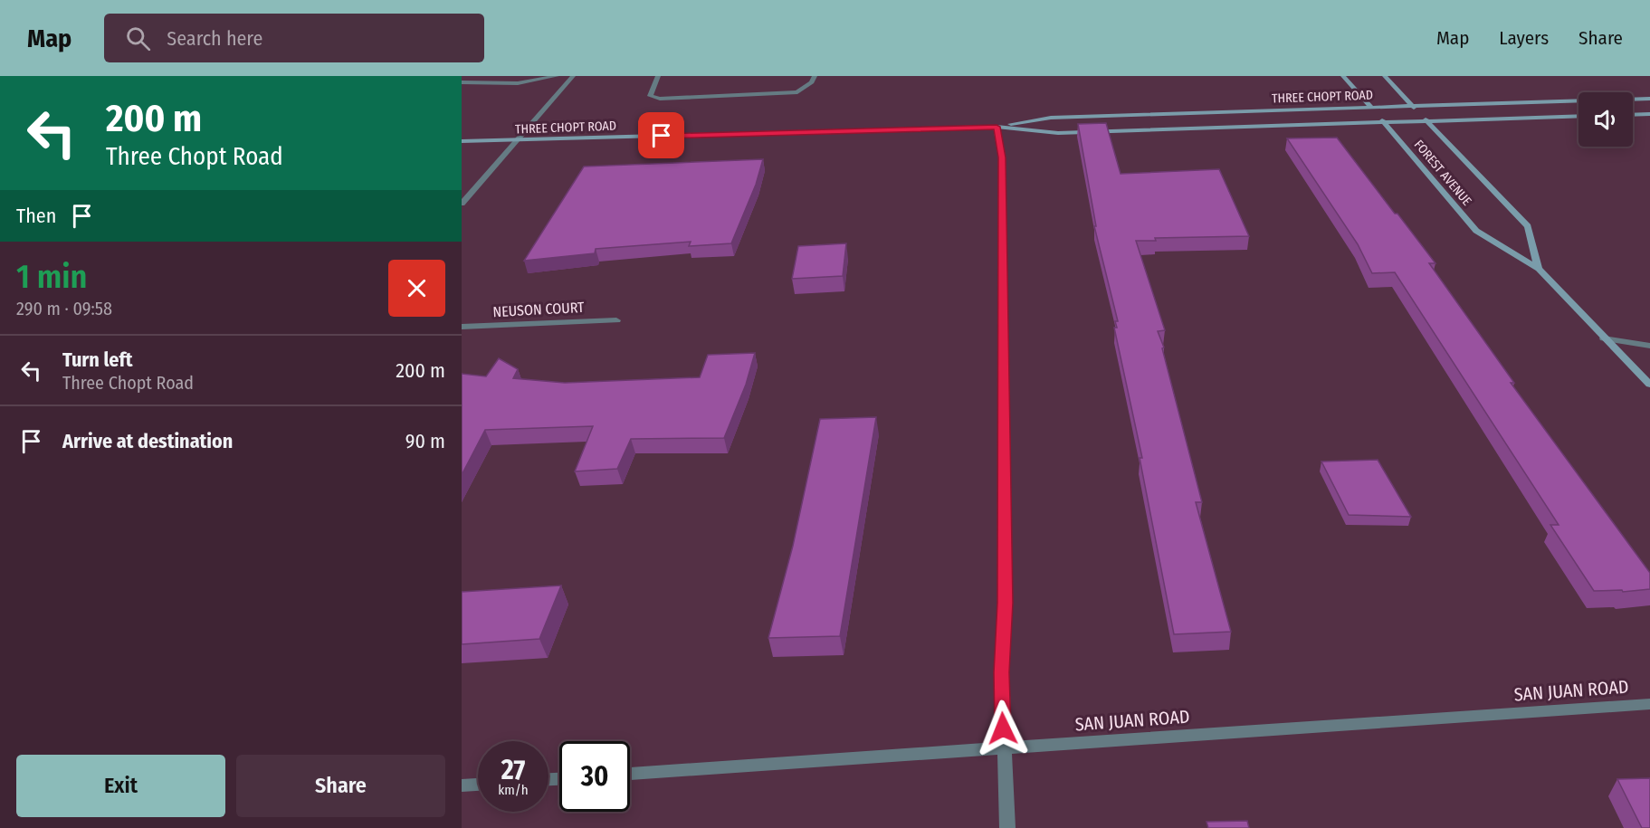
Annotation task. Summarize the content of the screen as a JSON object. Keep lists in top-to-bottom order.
{
  "streets": {
    "main road": ["THREE CHOPT ROAD", "FOREST AVENUE"],
    "street": ["NEUSON COURT", "SAN JUAN ROAD"]
  },
  "crossings": [
    ["THREE CHOPT ROAD", "FOREST AVENUE"]
  ],
  "page": {
    "header": "Map",
    "search": "Search here",
    "nav": ["Map", "Layers", "Share"],
    "turn": ["200 m", "Three Chopt Road"],
    "then": "Then",
    "heading": ["1 min", "290 m · 09:58"],
    "list": [
      {
        "name": "Turn left",
        "note": "Three Chopt Road",
        "value": "200 m"
      },
      {
        "name": "Arrive at destination",
        "value": "90 m"
      }
    ],
    "speed": "27 km/h",
    "limit": "30",
    "buttons": ["Exit", "Share"]
  }
}
